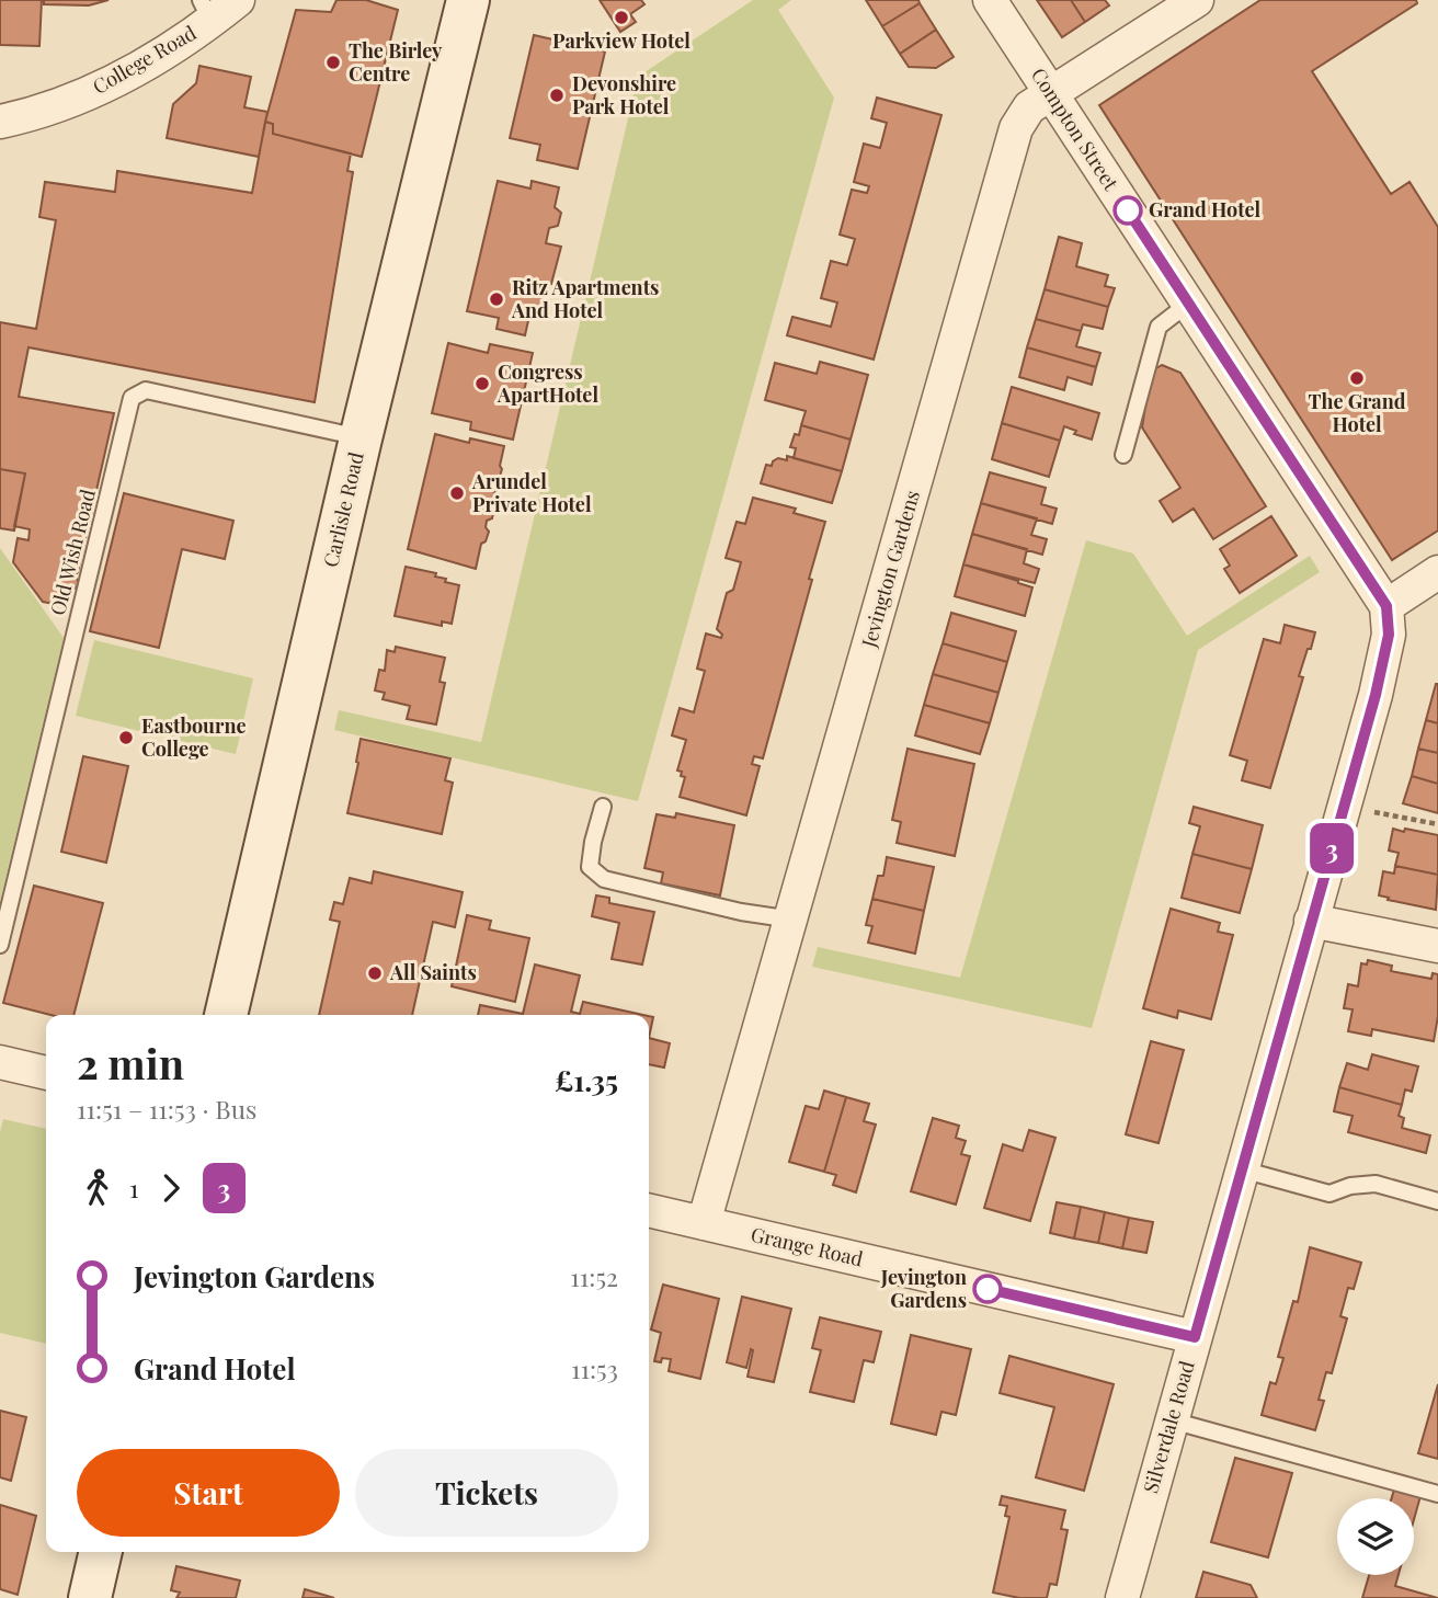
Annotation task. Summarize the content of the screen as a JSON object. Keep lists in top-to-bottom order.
{
  "streets": {
    "street": [
      "College Road",
      "Compton Street",
      "Carlisle Road",
      "Jevington Gardens",
      "Grange Road",
      "Silverdale Road"
    ],
    "lane": ["Old Wish Road"]
  },
  "crossings": [
    ["Compton Street", "Jevington Gardens"],
    ["Compton Street", "Silverdale Road"],
    ["Carlisle Road", "Old Wish Road"],
    ["Jevington Gardens", "Grange Road"],
    ["Grange Road", "Silverdale Road"]
  ],
  "places": [
    "Parkview Hotel",
    "The Birley Centre",
    "Devonshire Park Hotel",
    "Grand Hotel",
    "Ritz Apartments And Hotel",
    "The Grand Hotel",
    "Congress ApartHotel",
    "Arundel Private Hotel",
    "Eastbourne College",
    "All Saints",
    "Jevington Gardens"
  ],
  "lines": ["bus line 3"],
  "page": {
    "on_map": "3",
    "heading": ["2 min", "11:51 – 11:53 · Bus", "£1.35"],
    "legs": ["1", "3"],
    "list": [
      {
        "name": "Jevington Gardens",
        "value": "11:52"
      },
      {
        "name": "Grand Hotel",
        "value": "11:53"
      }
    ],
    "buttons": ["Start", "Tickets"]
  }
}
